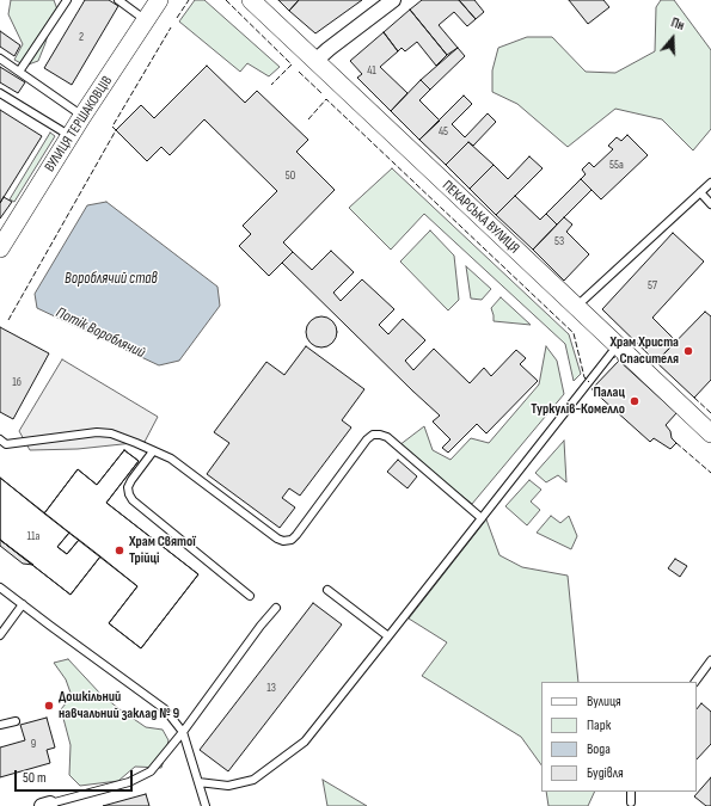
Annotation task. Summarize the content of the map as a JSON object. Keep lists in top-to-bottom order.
{
  "streets": {
    "street": ["ВУЛИЦЯ ТЕРШАКОВЦІВ", "ПЕКАРСЬКА ВУЛИЦЯ"]
  },
  "water": ["Вороблячий став", "Потік Вороблячий"],
  "places": [
    "Храм Христа Спасителя",
    "Палац Туркулів-Комелло",
    "Храм Святої Трійці",
    "Дошкільний навчальний заклад № 9"
  ],
  "house_numbers": [
    "2",
    "41",
    "45",
    "55а",
    "50",
    "53",
    "57",
    "1б",
    "11а",
    "13",
    "9"
  ],
  "legend": [
    "Вулиця",
    "Парк",
    "Вода",
    "Будівля"
  ],
  "scale_bar": "50 m",
  "north": "top"
}
